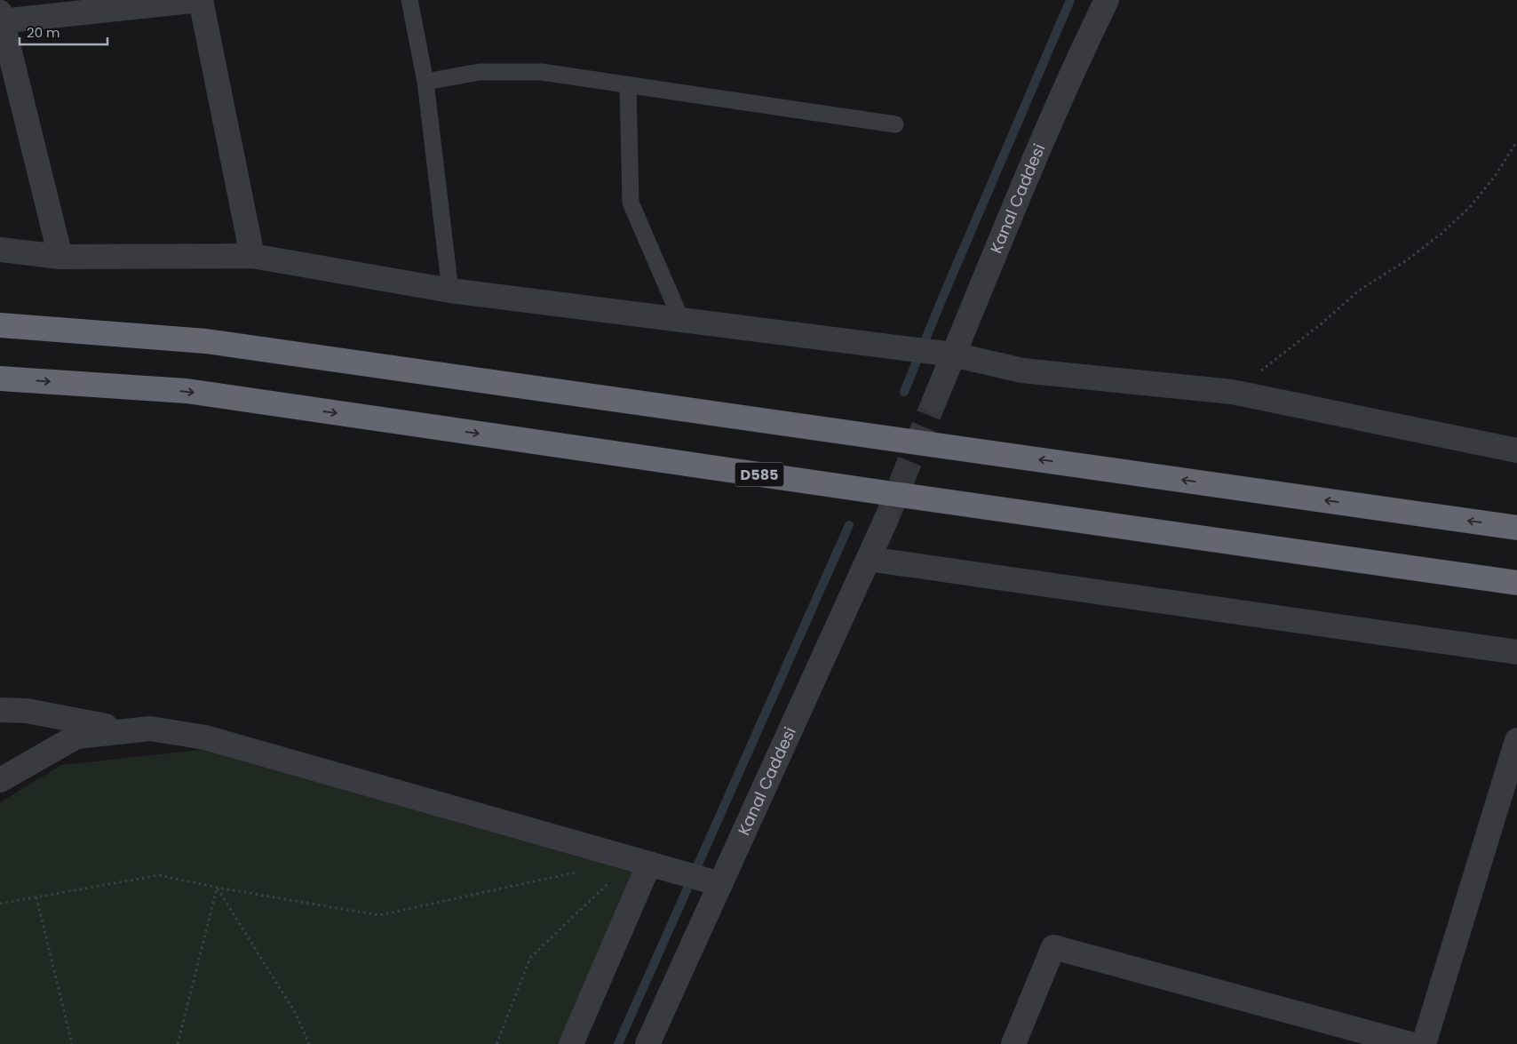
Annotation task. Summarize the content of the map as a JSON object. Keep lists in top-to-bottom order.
{
  "streets": {
    "highway": ["D585"],
    "street": ["Kanal Caddesi"]
  },
  "scale_bar": "20 m"
}
